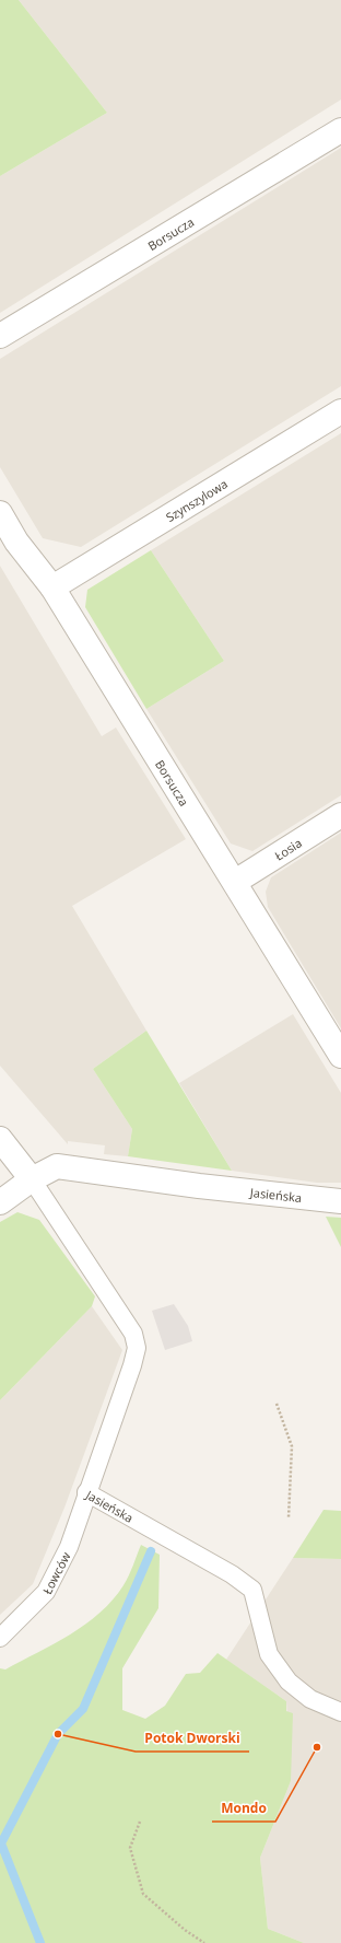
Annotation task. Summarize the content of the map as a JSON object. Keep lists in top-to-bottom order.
{
  "streets": {
    "street": [
      "Borsucza",
      "Szynszylowa",
      "Łosia",
      "Jasieńska"
    ],
    "lane": ["Łowców"]
  },
  "crossings": [
    ["Borsucza", "Szynszylowa"],
    ["Borsucza", "Łosia"],
    ["Jasieńska", "Łowców"]
  ],
  "places": ["Potok Dworski", "Mondo"]
}
